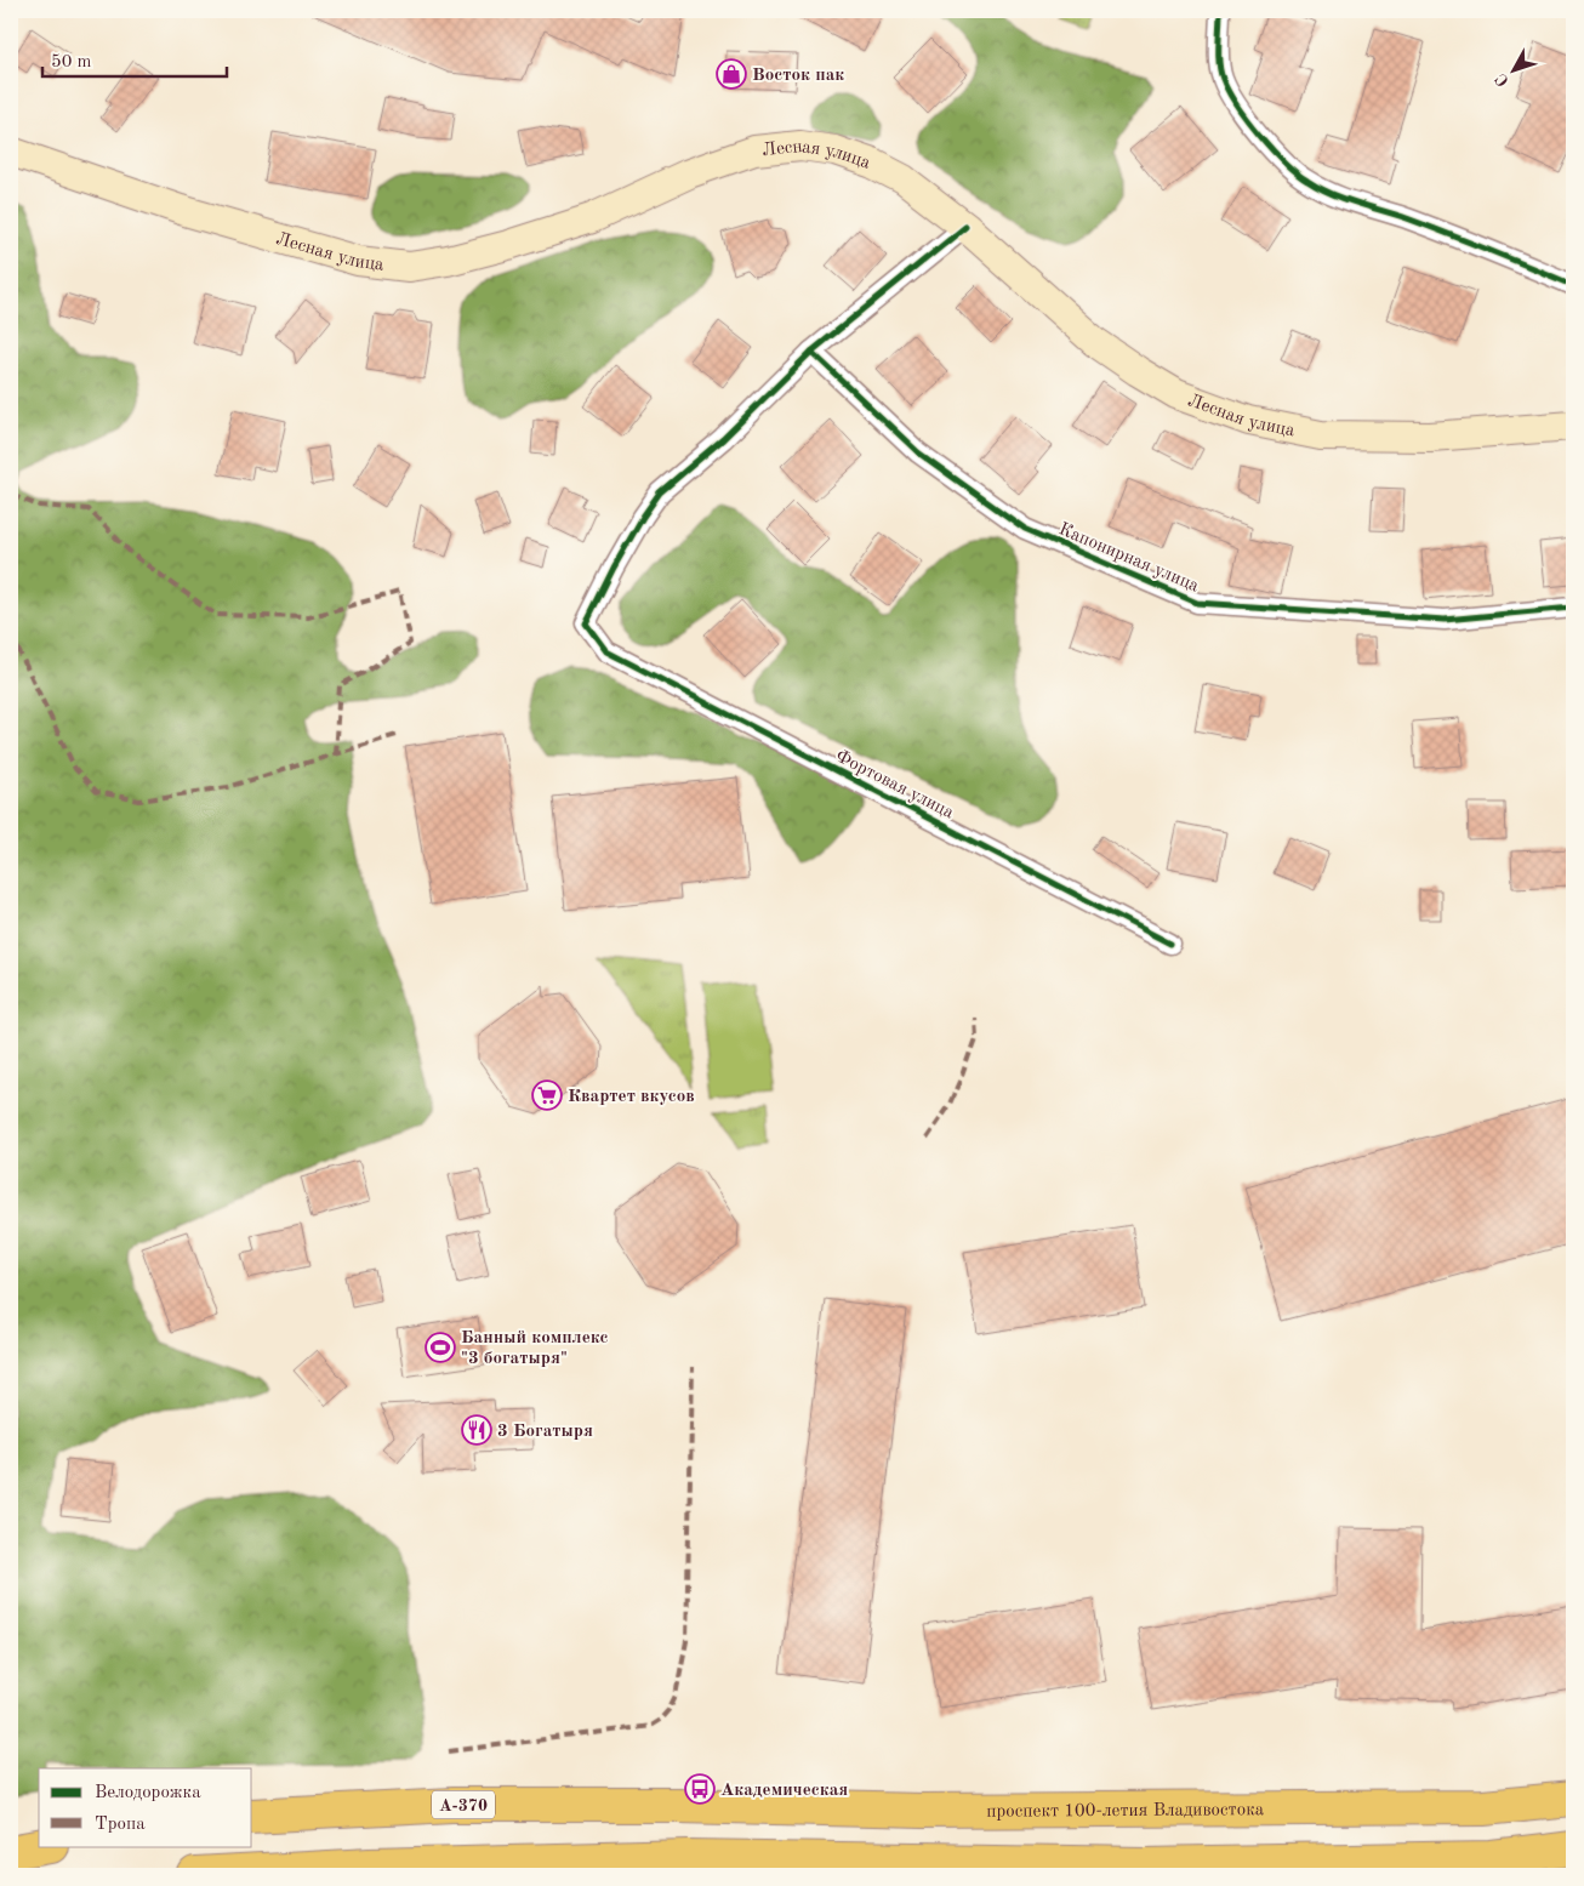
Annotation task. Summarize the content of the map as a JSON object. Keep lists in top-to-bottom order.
{
  "streets": {
    "highway": ["А-370", "проспект 100-летия Владивостока"],
    "main road": ["Лесная улица"],
    "street": ["Капонирная улица", "Фортовая улица"]
  },
  "crossings": [
    ["Капонирная улица", "Фортовая улица"]
  ],
  "places": {
    "shop": ["Восток пак"],
    "supermarket": ["Квартет вкусов"],
    "sports": ["Банный комплекс \"3 богатыря\""],
    "restaurant": ["3 Богатыря"],
    "bus stop": ["Академическая"]
  },
  "legend": ["Велодорожка", "Тропа"],
  "scale_bar": "50 m",
  "north": "bottom left"
}
